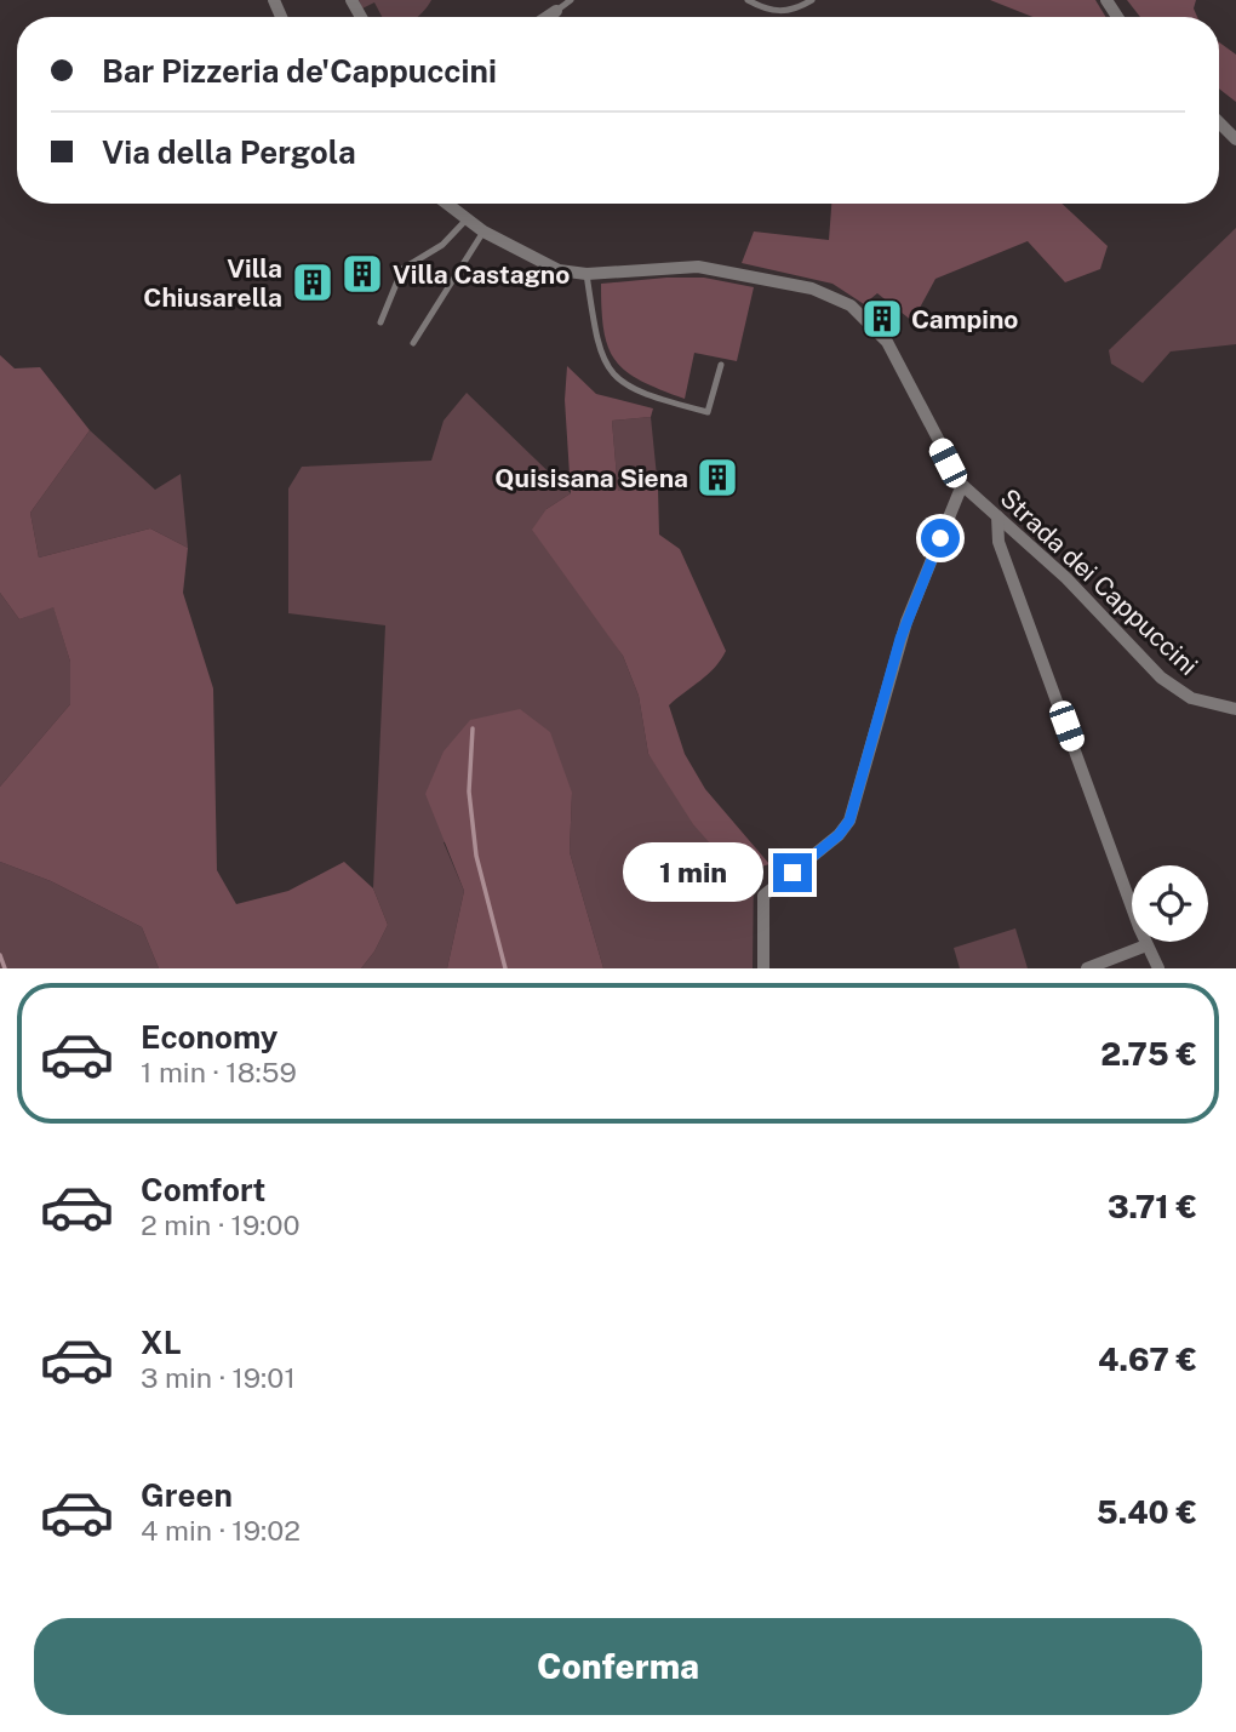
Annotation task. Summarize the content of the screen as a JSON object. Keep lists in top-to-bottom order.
{
  "streets": {
    "street": ["Strada dei Cappuccini"]
  },
  "places": {
    "building": [
      "Villa Castagno",
      "Villa Chiusarella",
      "Campino",
      "Quisisana Siena"
    ]
  },
  "page": {
    "banner": ["Bar Pizzeria de'Cappuccini", "Via della Pergola"],
    "bubble": "1 min",
    "list": [
      {
        "name": "Economy",
        "note": "1 min · 18:59",
        "value": "2.75 €"
      },
      {
        "name": "Comfort",
        "note": "2 min · 19:00",
        "value": "3.71 €"
      },
      {
        "name": "XL",
        "note": "3 min · 19:01",
        "value": "4.67 €"
      },
      {
        "name": "Green",
        "note": "4 min · 19:02",
        "value": "5.40 €"
      }
    ],
    "buttons": "Conferma"
  }
}
